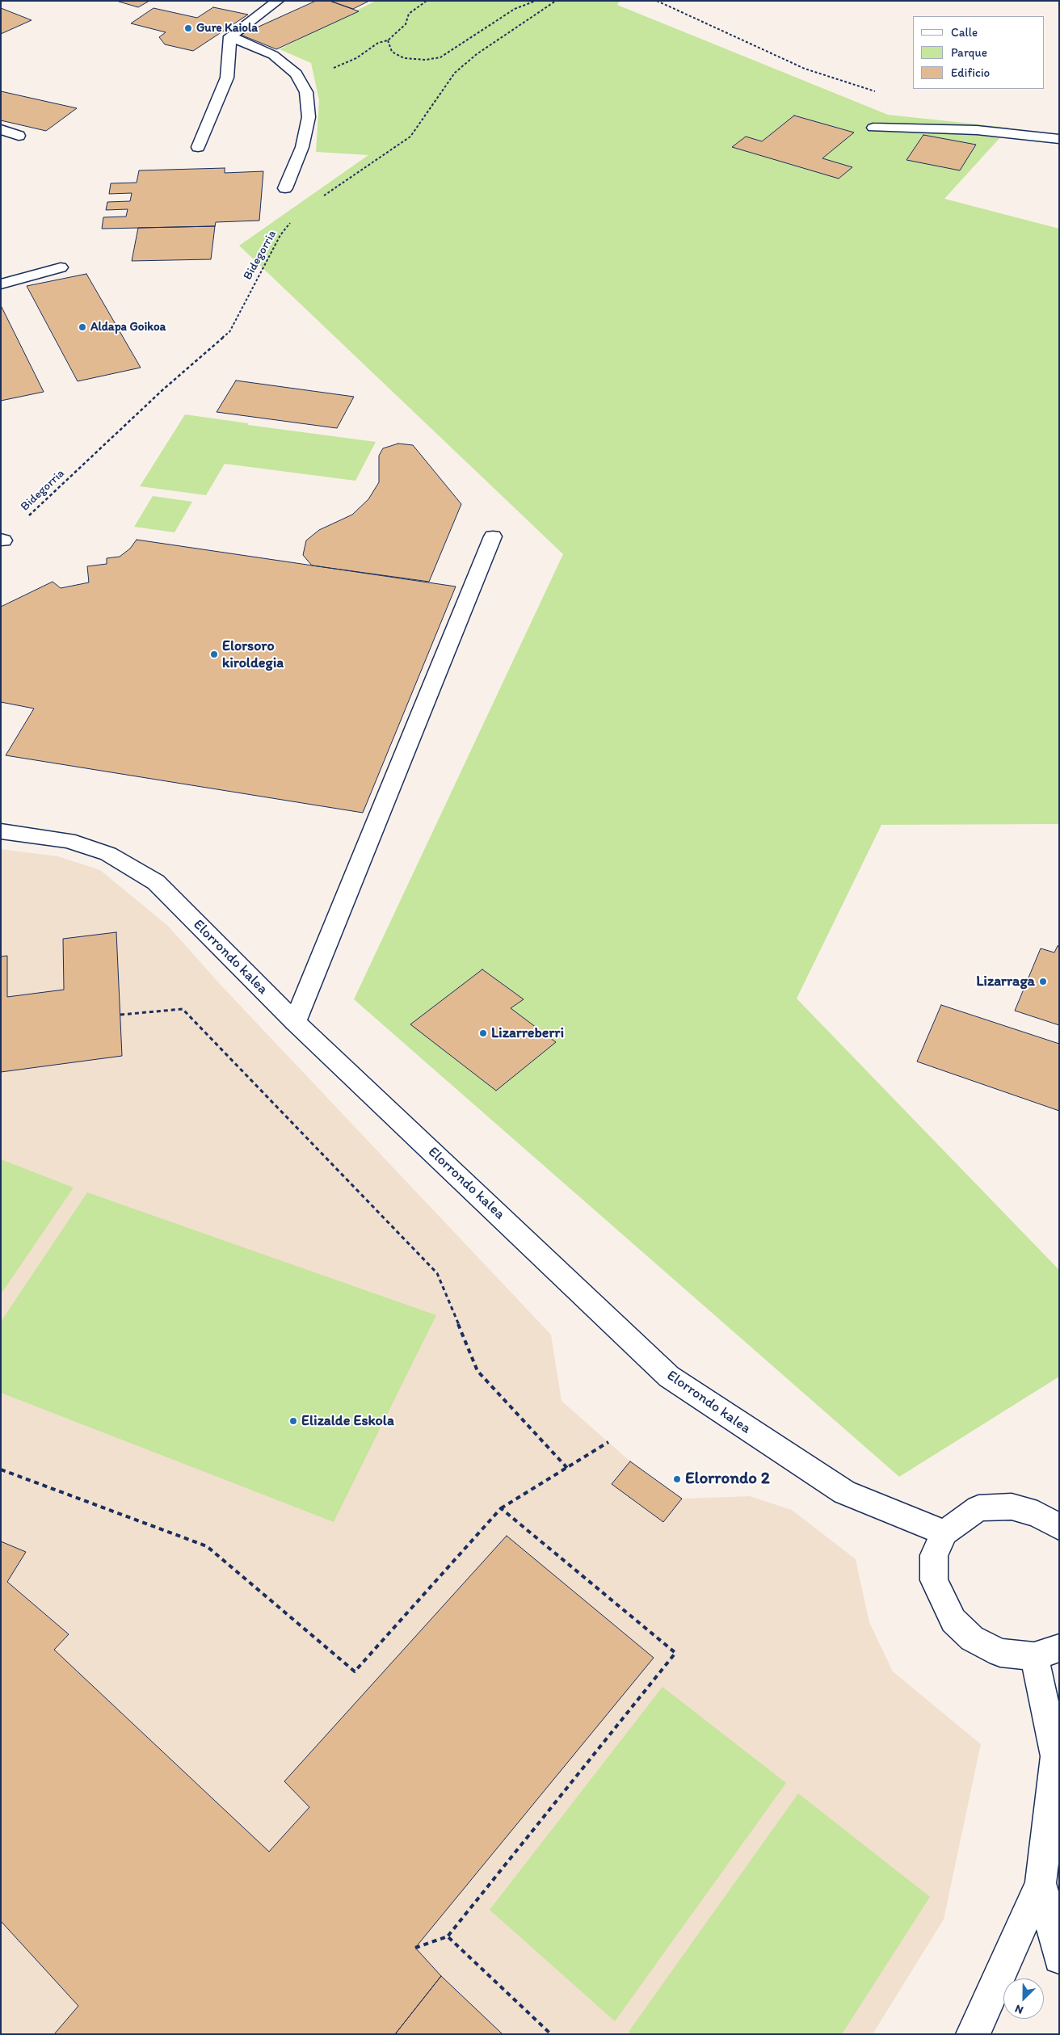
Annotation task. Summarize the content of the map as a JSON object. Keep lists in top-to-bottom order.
{
  "streets": {
    "street": ["Elorrondo kalea"],
    "path": ["Bidegorria"]
  },
  "places": [
    "Gure Kaiola",
    "Aldapa Goikoa",
    "Elorsoro kiroldegia",
    "Lizarraga",
    "Lizarreberri",
    "Elizalde Eskola",
    "Elorrondo 2"
  ],
  "legend": ["Calle", "Parque", "Edificio"],
  "north": "bottom left"
}
